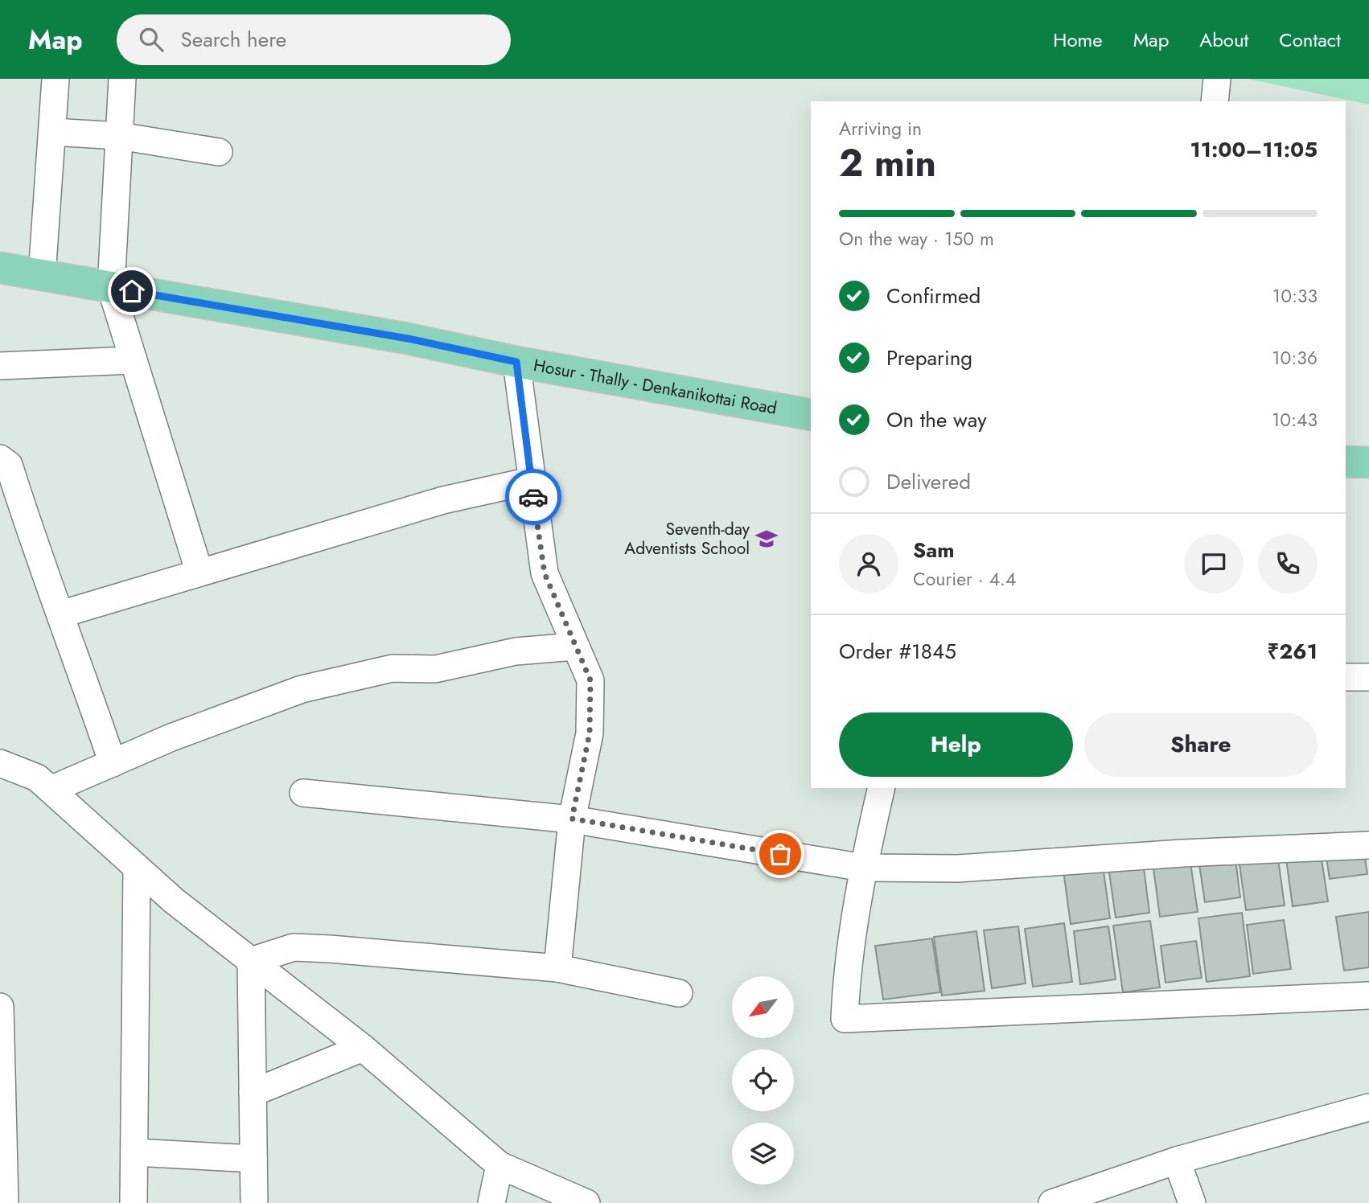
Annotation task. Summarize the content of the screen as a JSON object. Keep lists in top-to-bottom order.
{
  "streets": {
    "main road": ["Hosur - Thally - Denkanikottai Road"]
  },
  "places": {
    "school or university": ["Seventh-day Adventists School"]
  },
  "north": "bottom left",
  "page": {
    "header": "Map",
    "search": "Search here",
    "nav": [
      "Home",
      "Map",
      "About",
      "Contact"
    ],
    "heading": ["2 min", "Arriving in", "11:00–11:05"],
    "panel": [
      "Sam",
      "Courier · 4.4",
      "Order #1845",
      "₹261"
    ],
    "bar": "On the way · 150 m",
    "list": [
      ["Confirmed", "10:33"],
      ["Preparing", "10:36"],
      ["On the way", "10:43"],
      "Delivered"
    ],
    "buttons": ["Help", "Share"]
  }
}
